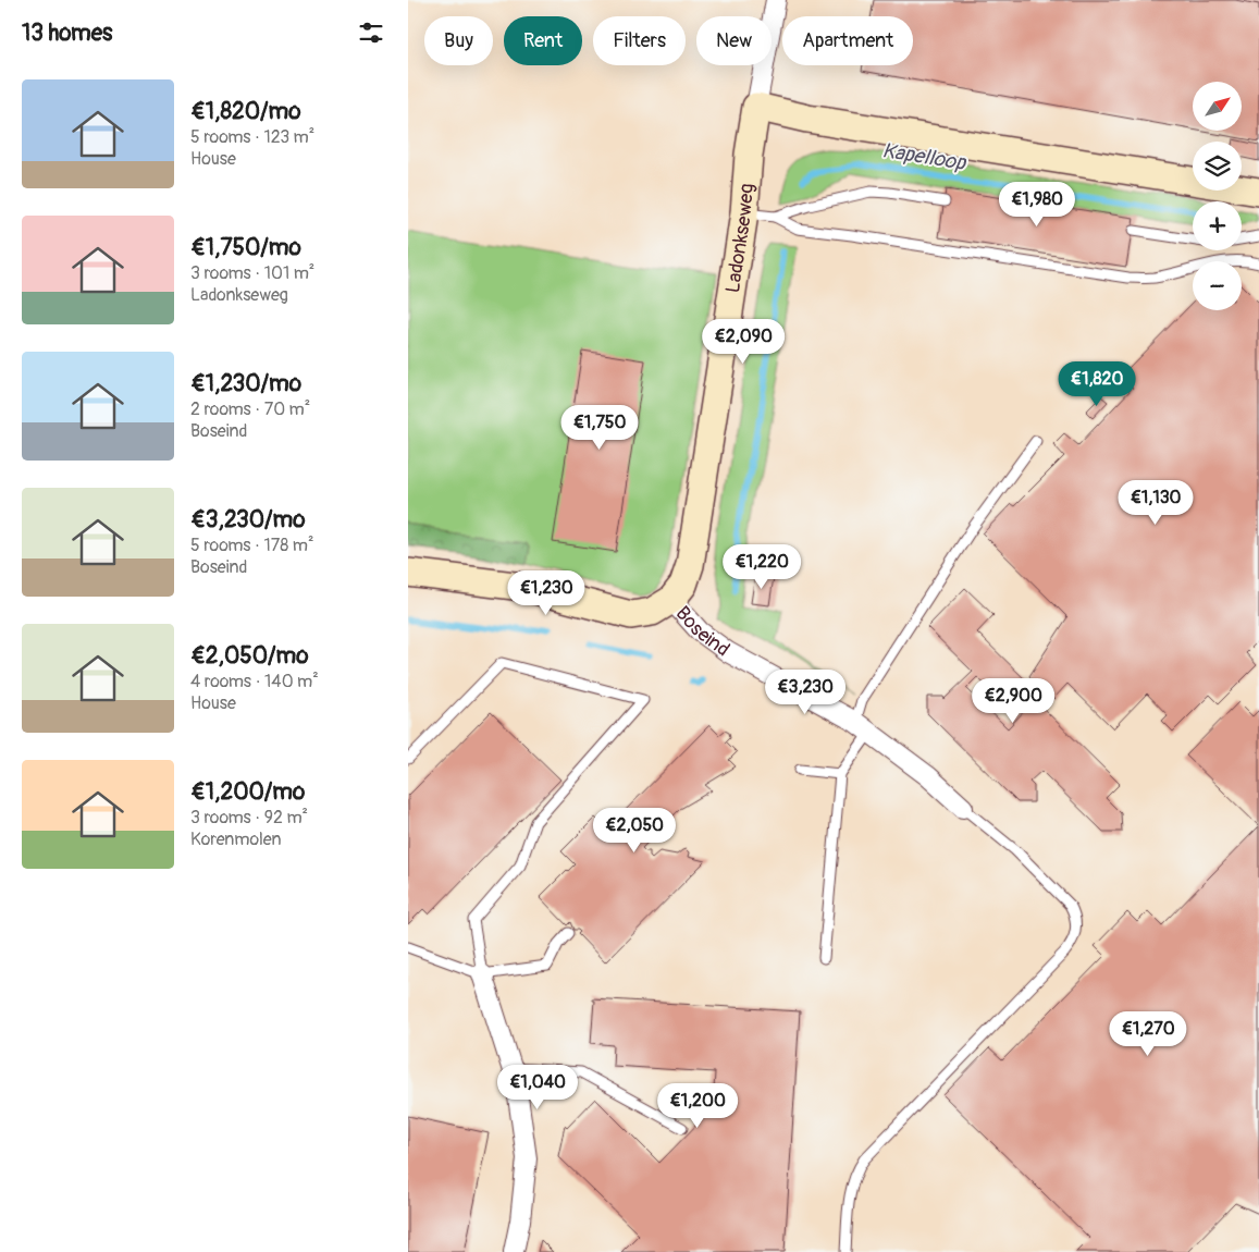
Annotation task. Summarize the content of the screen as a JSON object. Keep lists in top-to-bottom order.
{
  "streets": {
    "street": ["Ladonkseweg", "Boseind"]
  },
  "crossings": [
    ["Ladonkseweg", "Boseind"]
  ],
  "water": ["Kapelloop"],
  "north": "top right",
  "page": {
    "heading": "13 homes",
    "chip": [
      "Buy",
      "Rent",
      "Filters",
      "New",
      "Apartment"
    ],
    "list": [
      {
        "name": "€1,820/mo",
        "note": "5 rooms · 123 m² · House"
      },
      {
        "name": "€1,750/mo",
        "note": "3 rooms · 101 m² · Ladonkseweg"
      },
      {
        "name": "€1,230/mo",
        "note": "2 rooms · 70 m² · Boseind"
      },
      {
        "name": "€3,230/mo",
        "note": "5 rooms · 178 m² · Boseind"
      },
      {
        "name": "€2,050/mo",
        "note": "4 rooms · 140 m² · House"
      },
      {
        "name": "€1,200/mo",
        "note": "3 rooms · 92 m² · Korenmolen"
      }
    ],
    "map_buttons": ["+", "−"],
    "price": [
      "€1,980",
      "€2,090",
      "€1,820",
      "€1,750",
      "€1,130",
      "€1,220",
      "€1,230",
      "€3,230",
      "€2,900",
      "€2,050",
      "€1,270",
      "€1,040",
      "€1,200"
    ]
  }
}
